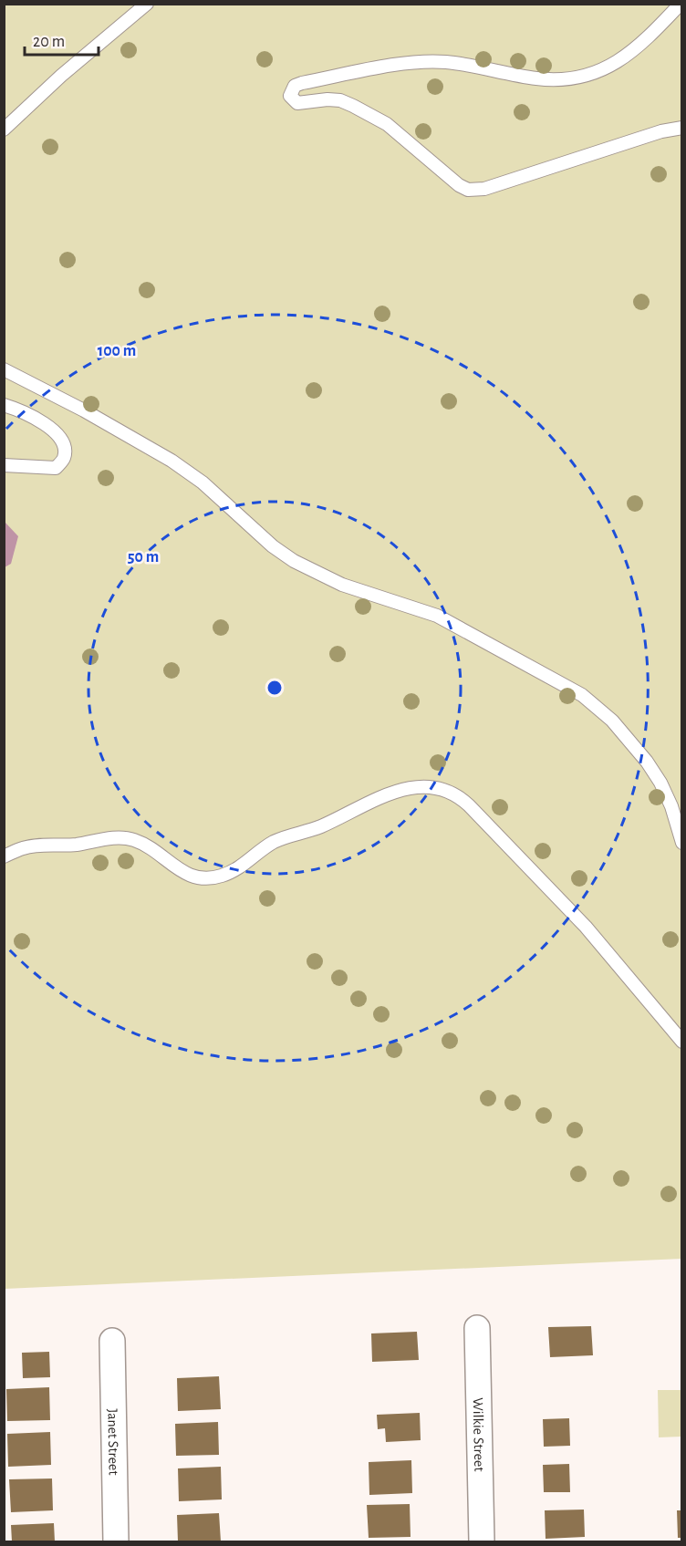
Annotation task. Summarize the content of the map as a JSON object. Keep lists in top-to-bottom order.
{
  "streets": {
    "street": ["Wilkie Street", "Janet Street"]
  },
  "scale_bar": "20 m",
  "rings": ["100 m", "50 m"]
}
